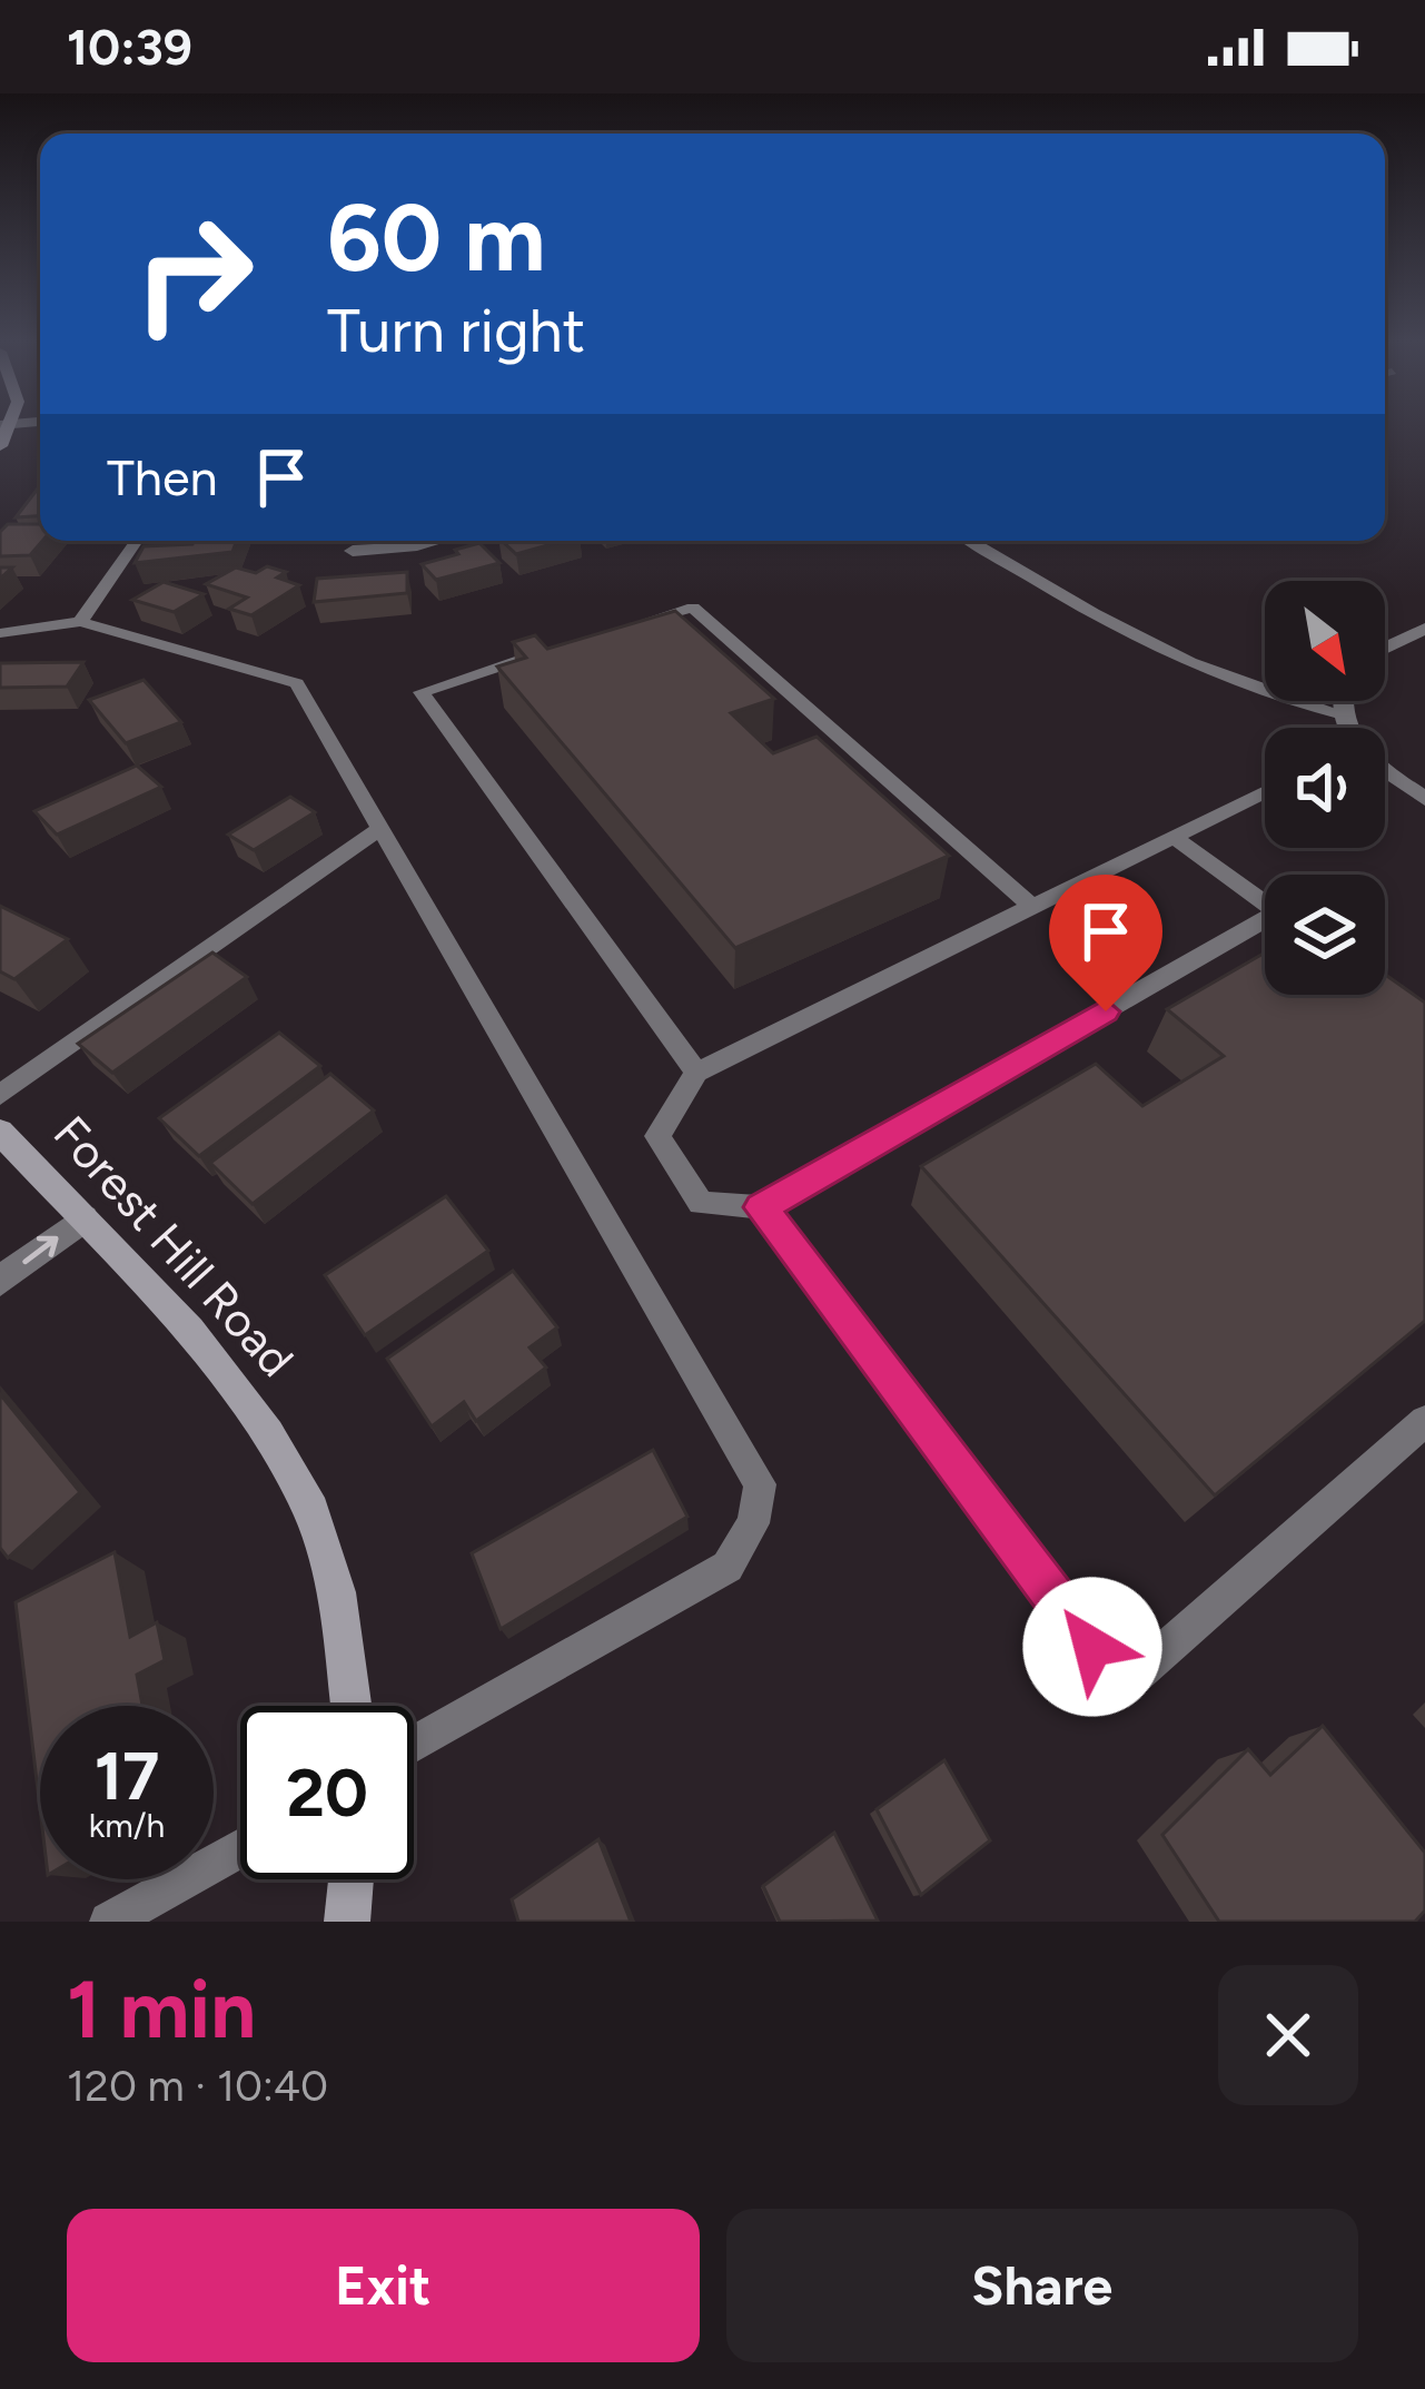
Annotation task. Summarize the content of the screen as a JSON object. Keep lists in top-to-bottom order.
{
  "streets": {
    "street": ["Forest Hill Road"]
  },
  "north": "bottom right",
  "page": {
    "status": "10:39",
    "turn": ["60 m", "Turn right"],
    "then": "Then",
    "speed": "17 km/h",
    "limit": "20",
    "heading": ["1 min", "120 m · 10:40"],
    "buttons": ["Exit", "Share"]
  }
}
